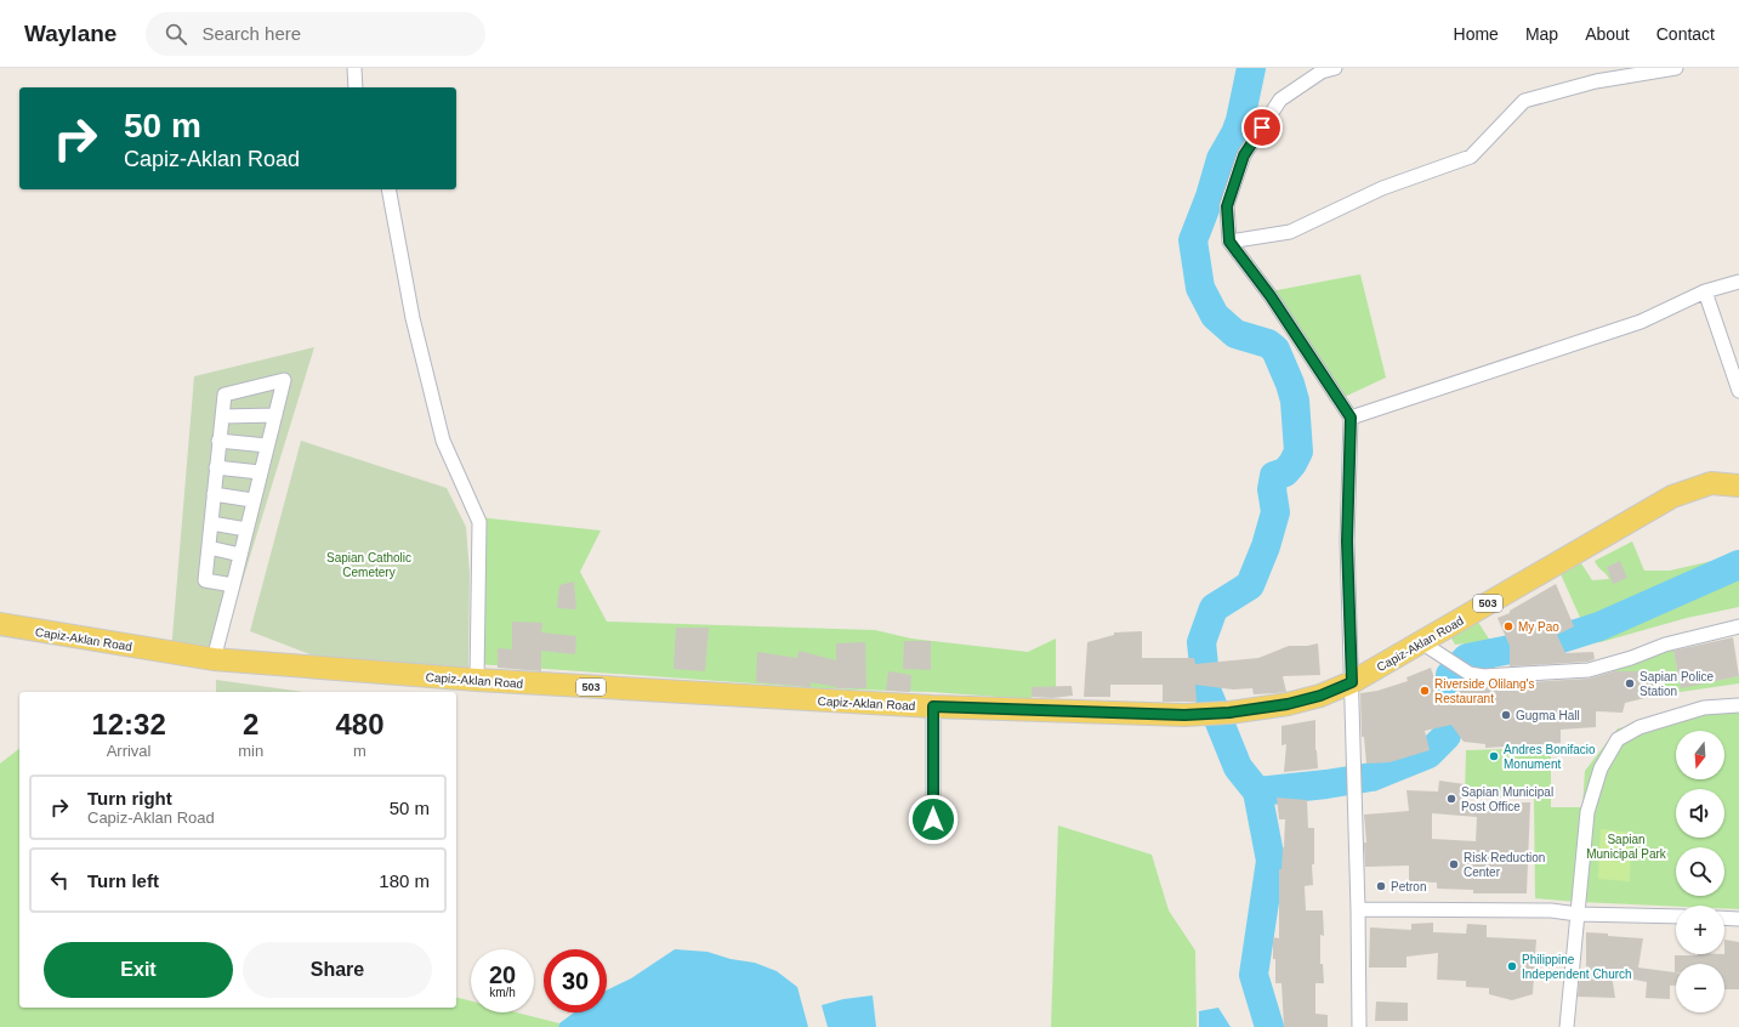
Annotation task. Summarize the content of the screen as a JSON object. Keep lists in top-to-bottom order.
{
  "streets": {
    "main road": ["503", "Capiz-Aklan Road"]
  },
  "parks": ["Sapian Catholic Cemetery", "Sapian Municipal Park"],
  "places": [
    "My Pao",
    "Sapian Police Station",
    "Riverside Olilang's Restaurant",
    "Gugma Hall",
    "Andres Bonifacio Monument",
    "Sapian Municipal Post Office",
    "Risk Reduction Center",
    "Petron",
    "Philippine Independent Church"
  ],
  "north": "bottom",
  "page": {
    "header": "Waylane",
    "search": "Search here",
    "nav": [
      "Home",
      "Map",
      "About",
      "Contact"
    ],
    "turn": ["50 m", "Capiz-Aklan Road"],
    "eta": [
      "12:32",
      "Arrival",
      "2",
      "min",
      "480",
      "m"
    ],
    "map_buttons": ["+", "−"],
    "list": [
      {
        "name": "Turn right",
        "note": "Capiz-Aklan Road",
        "value": "50 m"
      },
      {
        "name": "Turn left",
        "value": "180 m"
      }
    ],
    "buttons": ["Exit", "Share"],
    "speed": "20 km/h",
    "limit": "30"
  }
}
